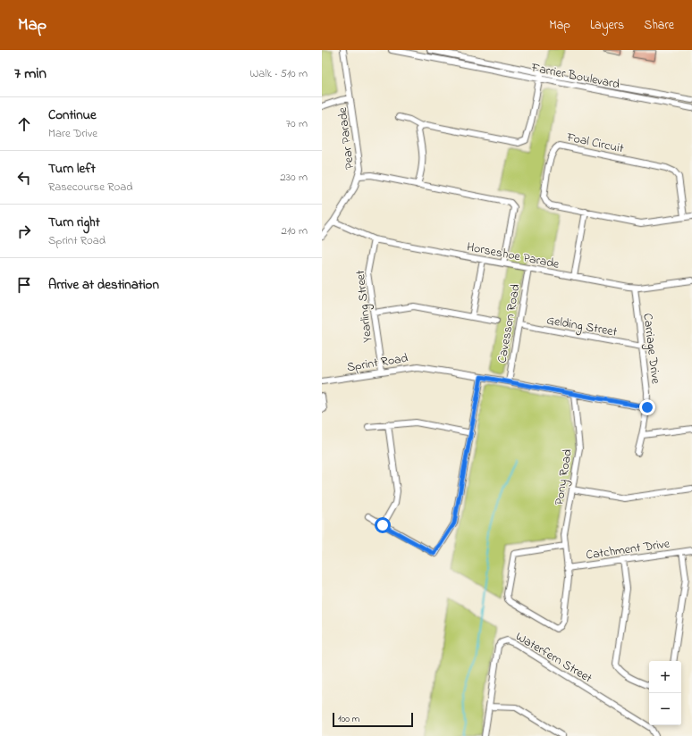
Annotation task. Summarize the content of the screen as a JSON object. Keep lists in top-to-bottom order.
{
  "streets": {
    "street": [
      "Farrier Boulevard",
      "Pear Parade",
      "Foal Circuit",
      "Horseshoe Parade",
      "Yearling Street",
      "Cavesson Road",
      "Gelding Street",
      "Carriage Drive",
      "Sprint Road",
      "Pony Road",
      "Catchment Drive",
      "Waterfern Street"
    ]
  },
  "crossings": [
    ["Pear Parade", "Horseshoe Parade"],
    ["Horseshoe Parade", "Yearling Street"],
    ["Horseshoe Parade", "Cavesson Road"],
    ["Horseshoe Parade", "Carriage Drive"],
    ["Yearling Street", "Sprint Road"],
    ["Cavesson Road", "Gelding Street"],
    ["Cavesson Road", "Sprint Road"],
    ["Gelding Street", "Carriage Drive"],
    ["Carriage Drive", "Sprint Road"],
    ["Sprint Road", "Pony Road"],
    ["Pony Road", "Catchment Drive"]
  ],
  "scale_bar": "100 m",
  "page": {
    "header": "Map",
    "nav": ["Map", "Layers", "Share"],
    "heading": ["7 min", "Walk · 510 m"],
    "list": [
      ["Continue", "Mare Drive", "70 m"],
      ["Turn left", "Rasecourse Road", "230 m"],
      ["Turn right", "Sprint Road", "210 m"],
      "Arrive at destination"
    ],
    "map_buttons": ["+", "−"],
    "scale": "100 m"
  }
}
